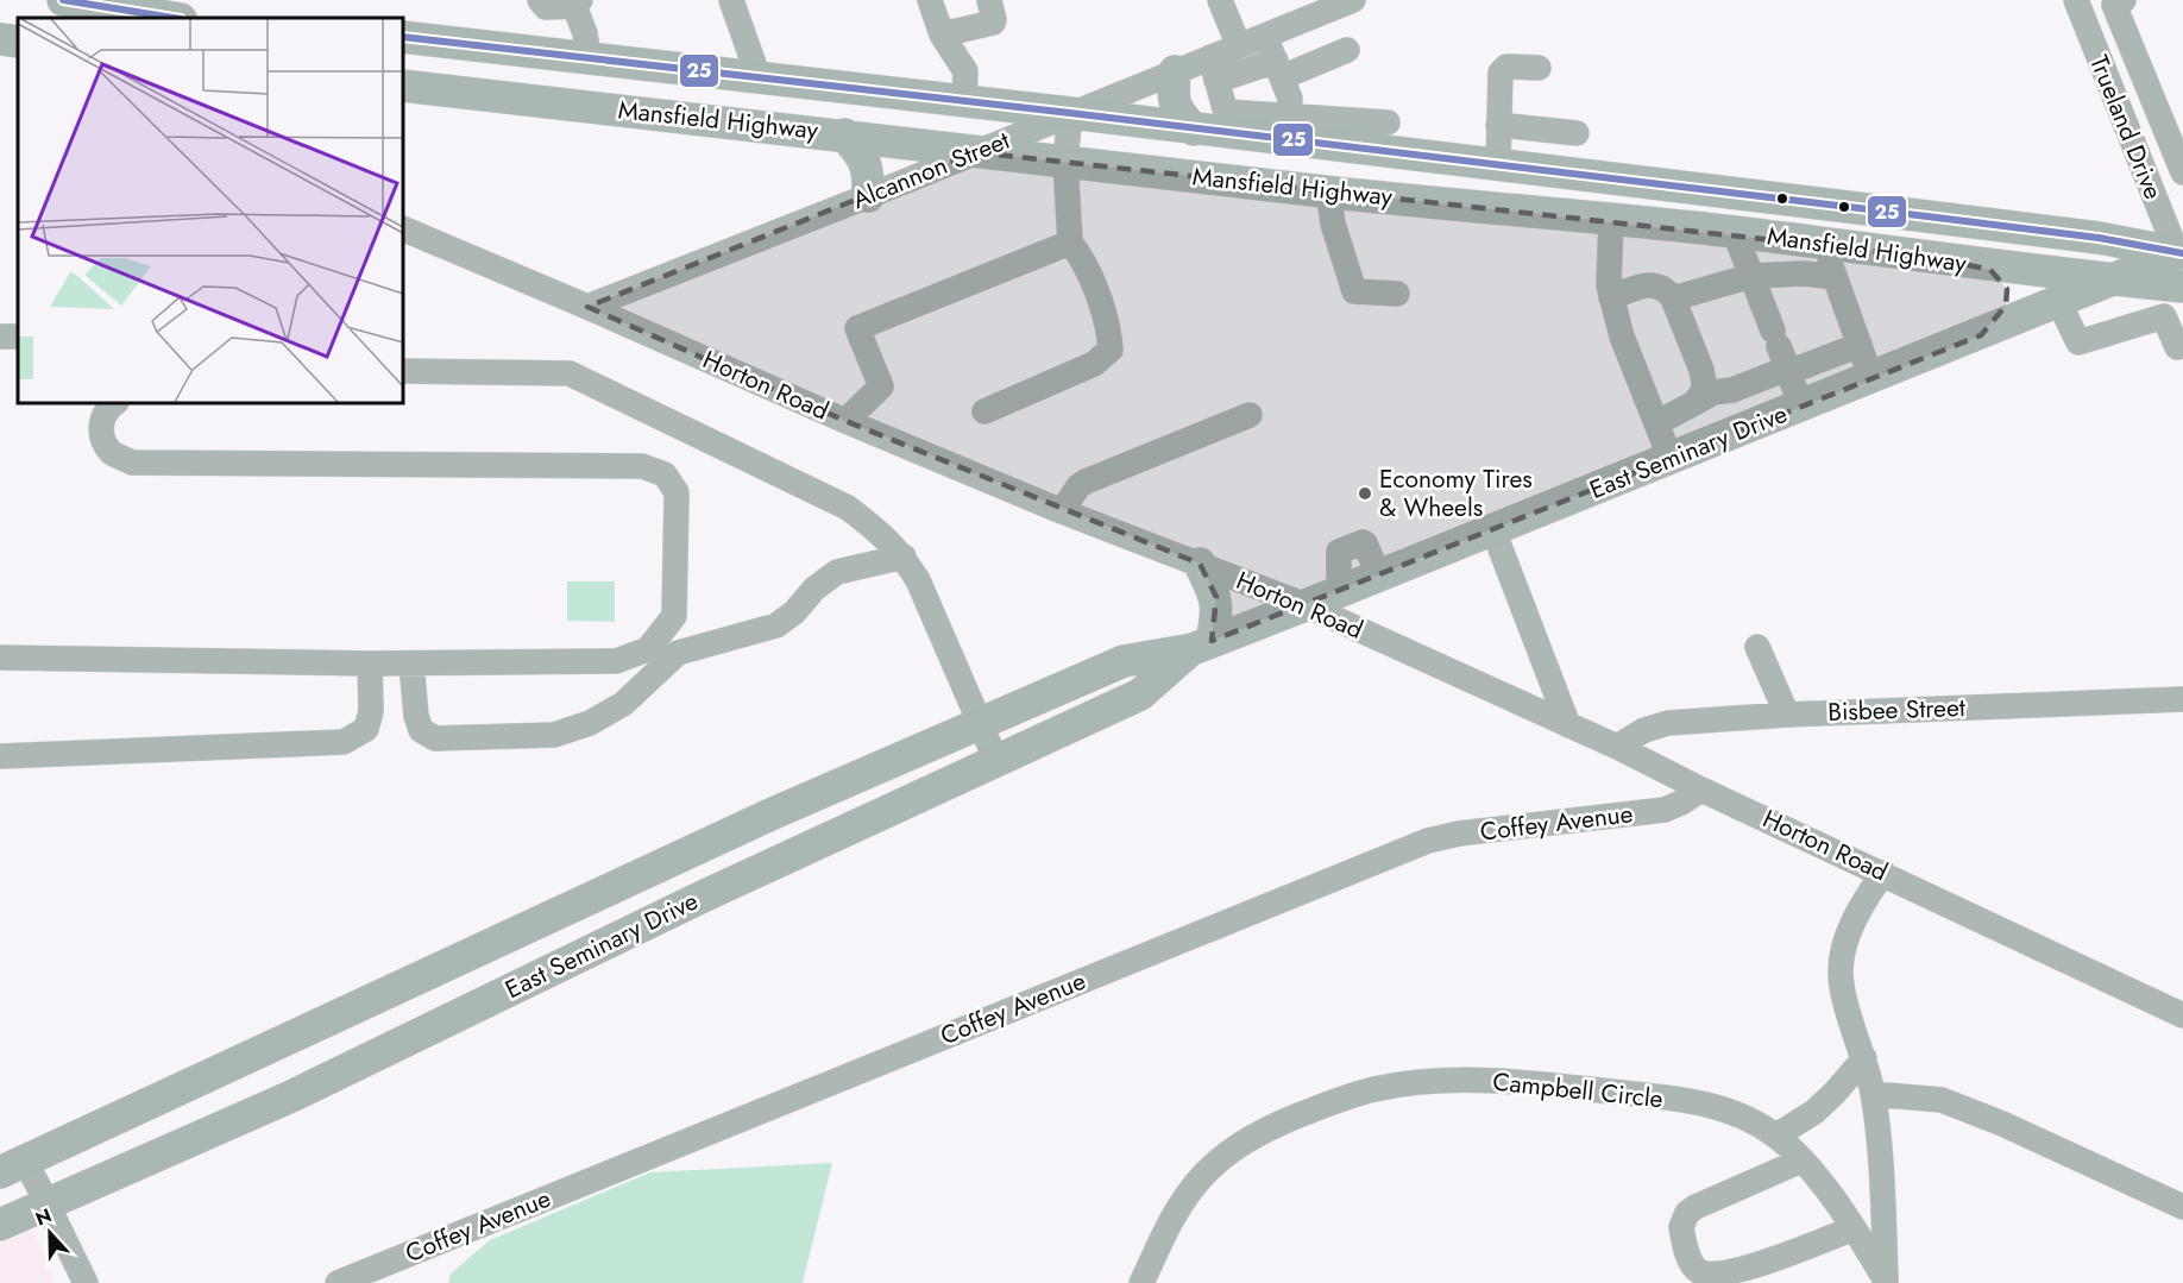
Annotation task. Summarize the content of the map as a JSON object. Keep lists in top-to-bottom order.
{
  "streets": {
    "main road": ["Mansfield Highway", "East Seminary Drive"],
    "street": [
      "Trueland Drive",
      "Alcannon Street",
      "Horton Road",
      "Bisbee Street",
      "Coffey Avenue",
      "Campbell Circle"
    ]
  },
  "crossings": [
    ["Mansfield Highway", "Trueland Drive"],
    ["Mansfield Highway", "Alcannon Street"],
    ["Mansfield Highway", "East Seminary Drive"],
    ["Trueland Drive", "East Seminary Drive"],
    ["Alcannon Street", "Horton Road"],
    ["Horton Road", "East Seminary Drive"],
    ["Horton Road", "Bisbee Street"],
    ["Horton Road", "Coffey Avenue"]
  ],
  "places": ["Economy Tires & Wheels"],
  "lines": ["transit line 25"],
  "north": "top"
}
